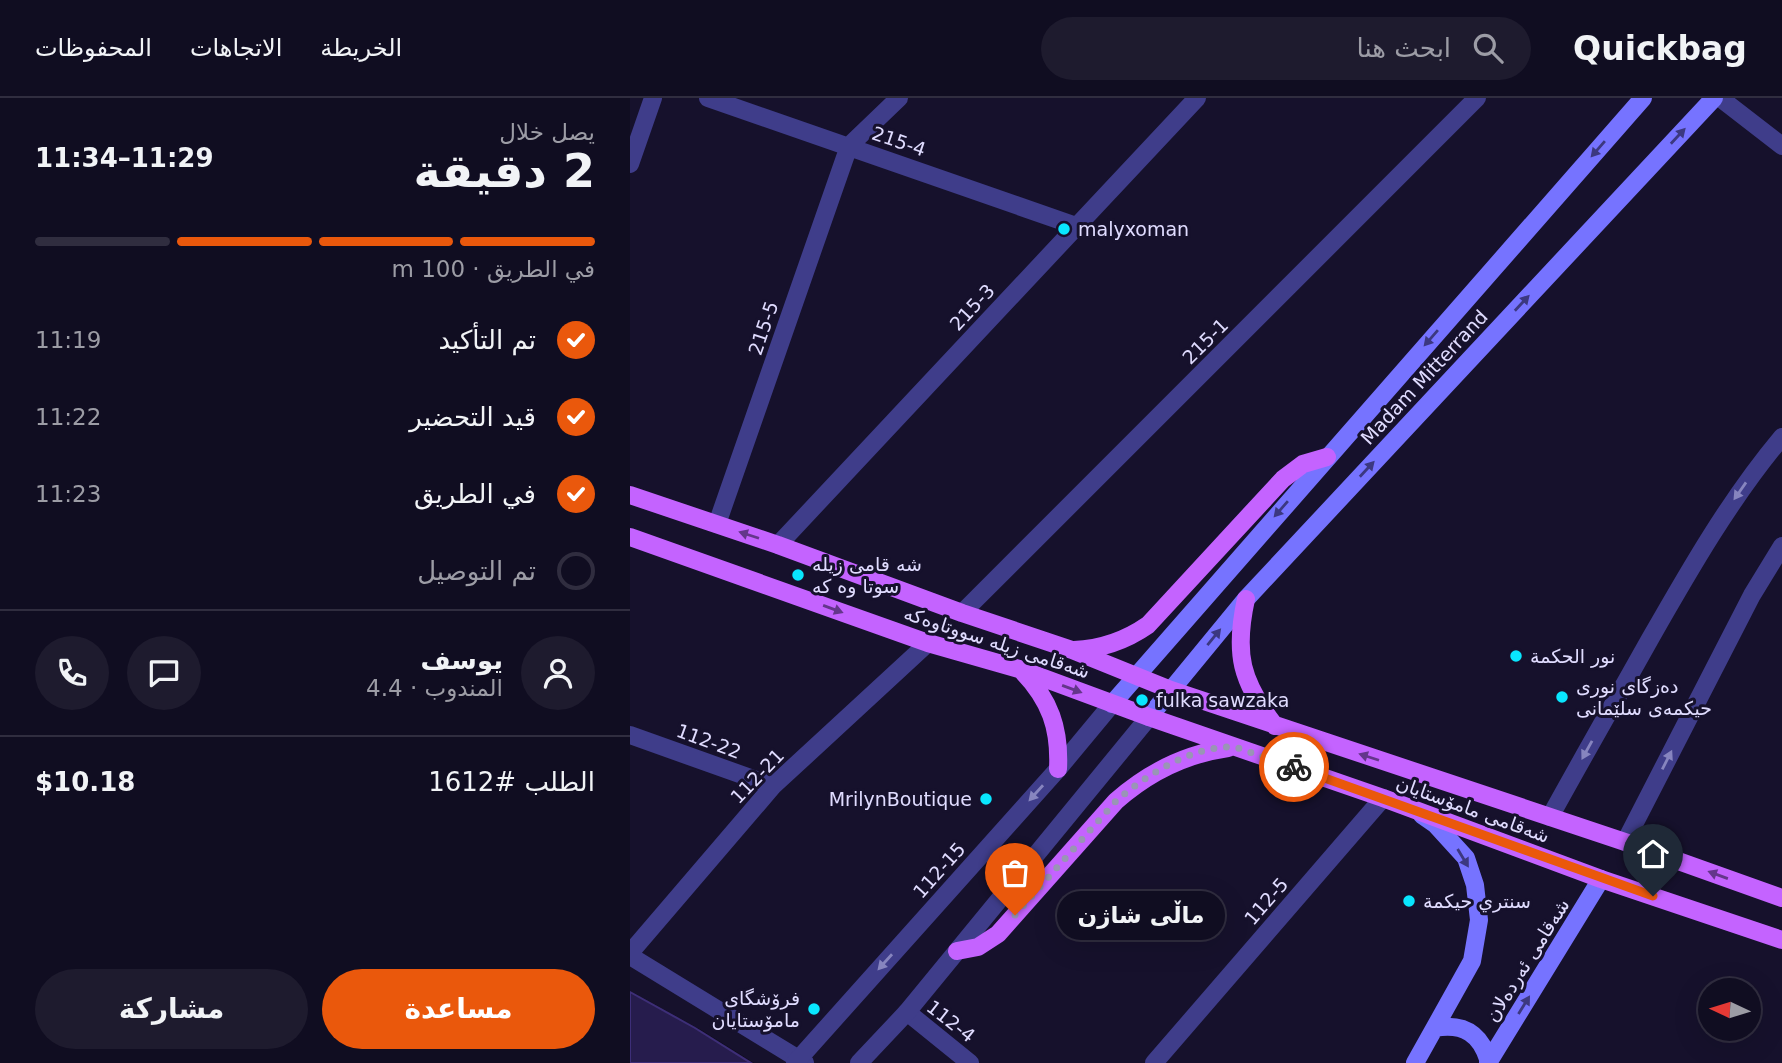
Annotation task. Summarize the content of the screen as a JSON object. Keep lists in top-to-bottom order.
{
  "streets": {
    "main road": [
      "Madam Mitterrand",
      "شەقامی زیلە سووتاوەکە",
      "شەقامی مامۆستایان",
      "شەقامی ئەردەلان"
    ],
    "street": [
      "215-4",
      "215-3",
      "215-5",
      "215-1",
      "112-22",
      "112-21",
      "112-15",
      "112-5",
      "112-4"
    ]
  },
  "crossings": [
    ["215-4", "215-3"],
    ["215-4", "215-5"],
    ["215-3", "شەقامی زیلە سووتاوەکە"],
    ["215-5", "شەقامی زیلە سووتاوەکە"],
    ["215-1", "شەقامی زیلە سووتاوەکە"],
    ["Madam Mitterrand", "شەقامی زیلە سووتاوەکە"],
    ["Madam Mitterrand", "شەقامی مامۆستایان"],
    ["Madam Mitterrand", "112-15"],
    ["شەقامی زیلە سووتاوەکە", "112-21"],
    ["شەقامی زیلە سووتاوەکە", "شەقامی مامۆستایان"],
    ["شەقامی زیلە سووتاوەکە", "112-15"],
    ["112-22", "112-21"],
    ["شەقامی مامۆستایان", "112-5"],
    ["شەقامی مامۆستایان", "شەقامی ئەردەلان"]
  ],
  "one_way": ["شەقامی ئەردەلان"],
  "places": [
    "malyxoman",
    "شه قامى زيله سوتا وه كه",
    "نور الحكمة",
    "دەزگای نوری حیکمەی سلێمانی",
    "fulka sawzaka",
    "MrilynBoutique",
    "سنتري حيكمة",
    "ماڵی شاژن",
    "فرۆشگای مامۆستایان"
  ],
  "north": "left",
  "page": {
    "header": "Quickbag",
    "search": "ابحث هنا",
    "nav": ["الخريطة", "الاتجاهات", "المحفوظات"],
    "heading": ["2 دقيقة", "يصل خلال", "11:29–11:34"],
    "panel": [
      "يوسف",
      "المندوب · 4.4",
      "الطلب #1612",
      "$10.18"
    ],
    "bar": "في الطريق · 100 m",
    "list": [
      ["تم التأكيد", "11:19"],
      ["قيد التحضير", "11:22"],
      ["في الطريق", "11:23"],
      "تم التوصيل"
    ],
    "bubble": "ماڵی شاژن",
    "buttons": ["مساعدة", "مشاركة"]
  }
}
